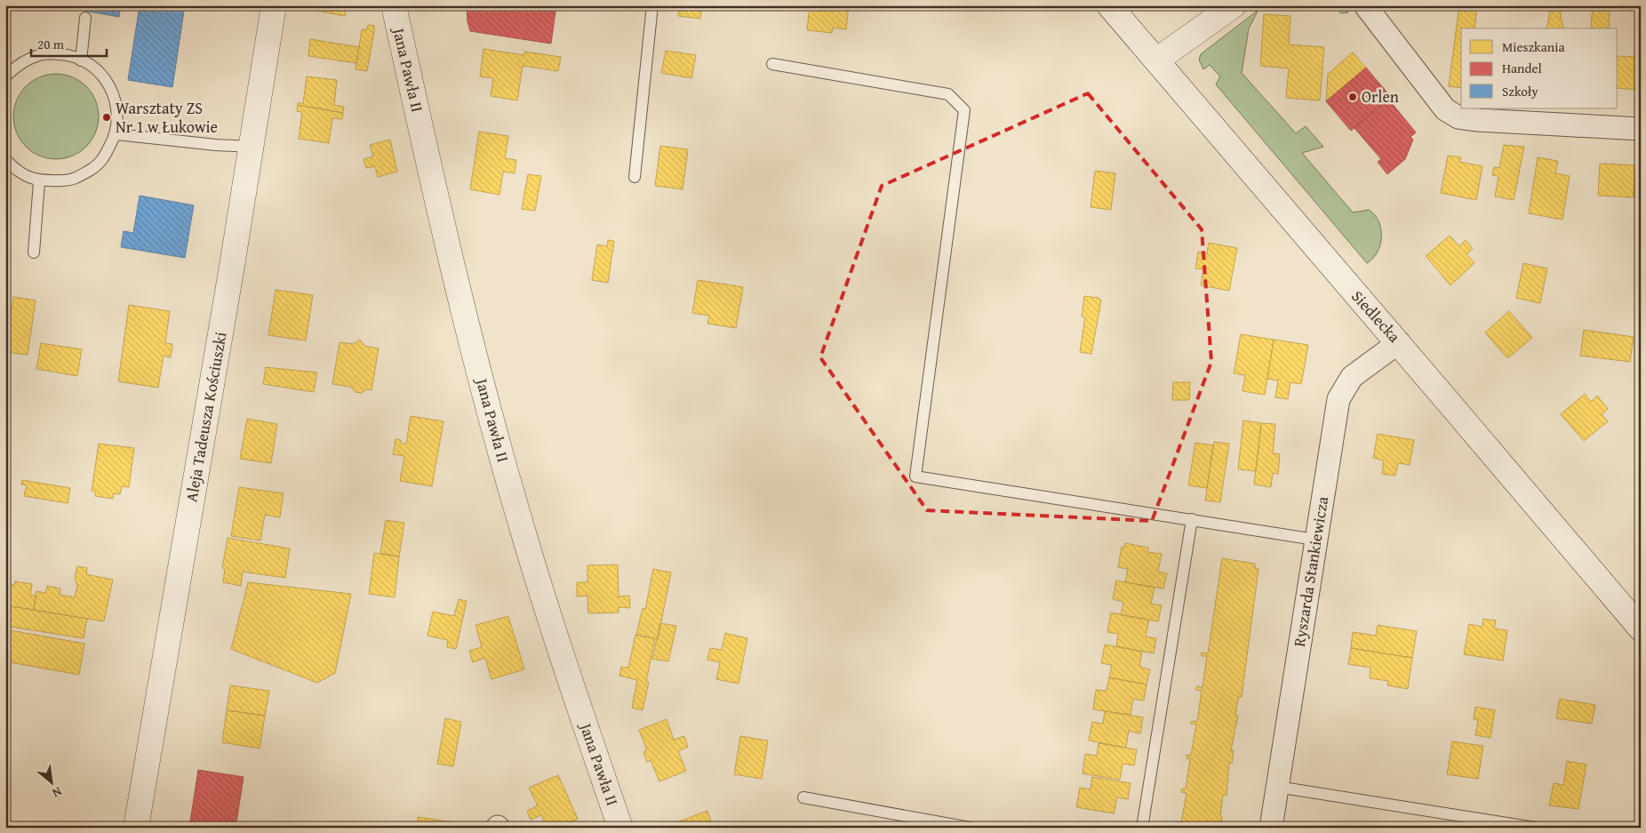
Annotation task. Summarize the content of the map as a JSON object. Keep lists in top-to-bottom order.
{
  "streets": {
    "street": [
      "Jana Pawła II",
      "Siedlecka",
      "Aleja Tadeusza Kościuszki",
      "Ryszarda Stankiewicza"
    ]
  },
  "crossings": [
    ["Siedlecka", "Ryszarda Stankiewicza"]
  ],
  "places": ["Orlen", "Warsztaty ZS Nr 1 w Łukowie"],
  "legend": ["Mieszkania", "Handel", "Szkoły"],
  "scale_bar": "20 m",
  "north": "bottom right"
}
